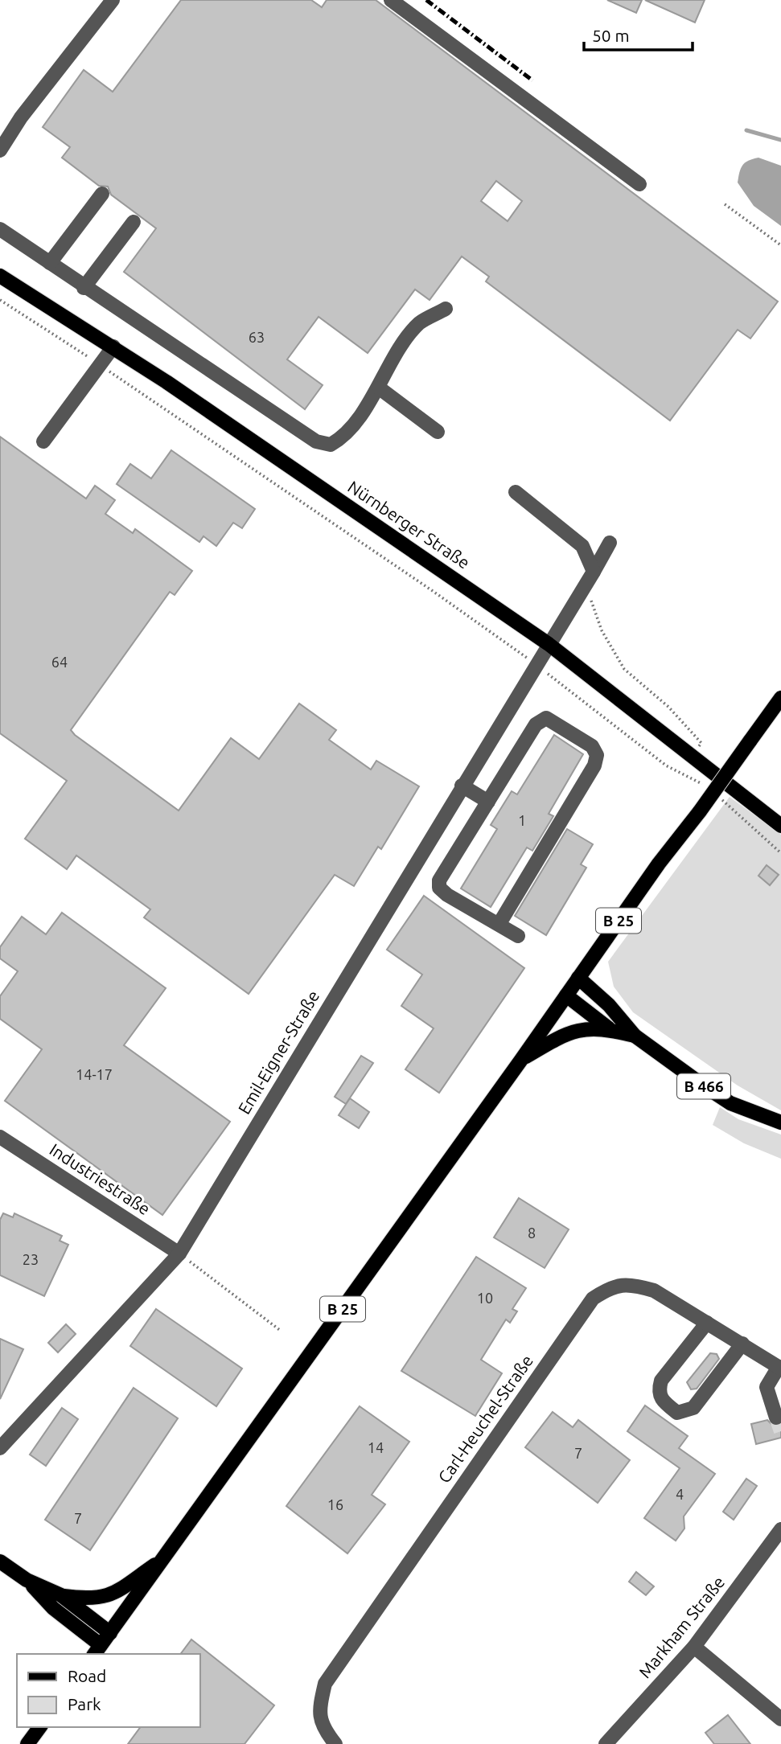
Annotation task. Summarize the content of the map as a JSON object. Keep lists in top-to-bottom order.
{
  "streets": {
    "main road": ["Nürnberger Straße", "B 25", "B 466"],
    "street": [
      "Emil-Eigner-Straße",
      "Industriestraße",
      "Carl-Heuchel-Straße",
      "Markham Straße"
    ]
  },
  "crossings": [
    ["Nürnberger Straße", "Emil-Eigner-Straße"],
    ["B 25", "B 466"],
    ["Emil-Eigner-Straße", "Industriestraße"]
  ],
  "house_numbers": [
    "63",
    "64",
    "1",
    "14-17",
    "8",
    "23",
    "10",
    "14",
    "7",
    "4",
    "16",
    "7"
  ],
  "legend": ["Road", "Park"],
  "scale_bar": "50 m"
}
